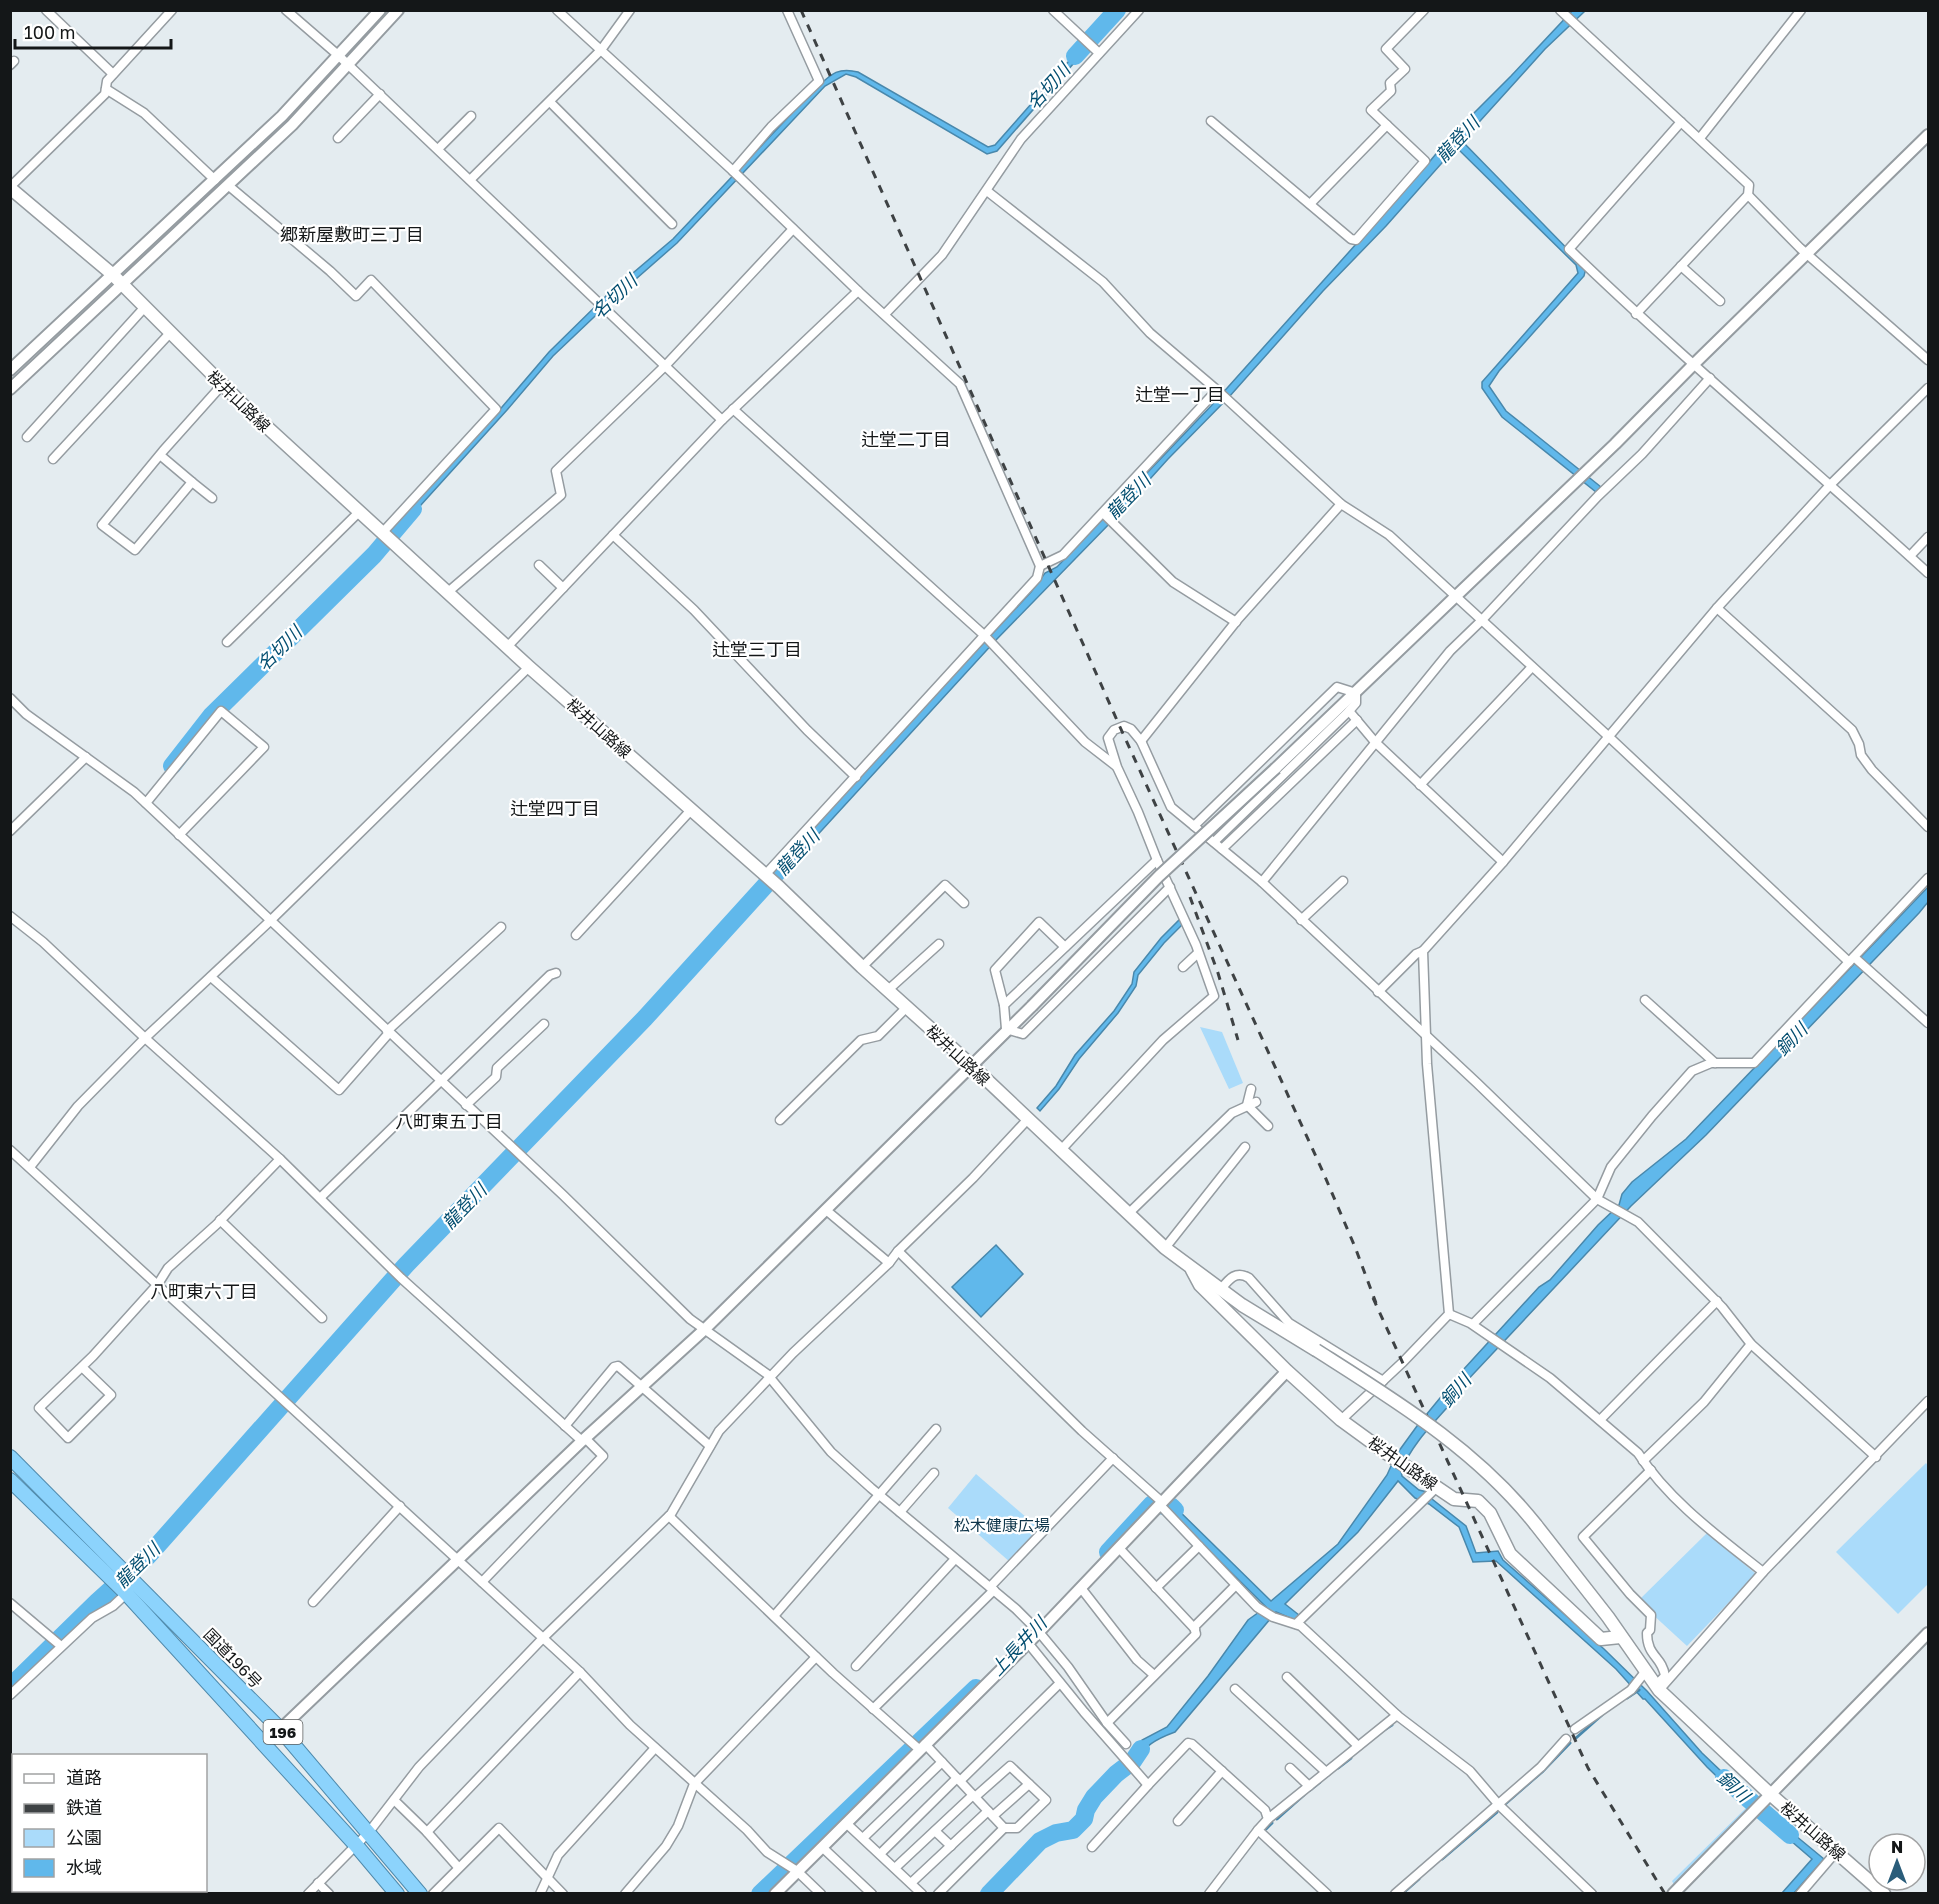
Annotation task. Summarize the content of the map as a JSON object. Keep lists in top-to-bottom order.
{
  "streets": {
    "highway": ["国道196号", "196"],
    "main road": ["桜井山路線"]
  },
  "districts": [
    "郷新屋敷町三丁目",
    "辻堂一丁目",
    "辻堂二丁目",
    "辻堂三丁目",
    "辻堂四丁目",
    "八町東五丁目",
    "八町東六丁目"
  ],
  "water": [
    "名切川",
    "龍登川",
    "銅川",
    "上長井川"
  ],
  "parks": ["松木健康広場"],
  "legend": [
    "道路",
    "鉄道",
    "公園",
    "水域"
  ],
  "scale_bar": "100 m",
  "north": "top"
}
